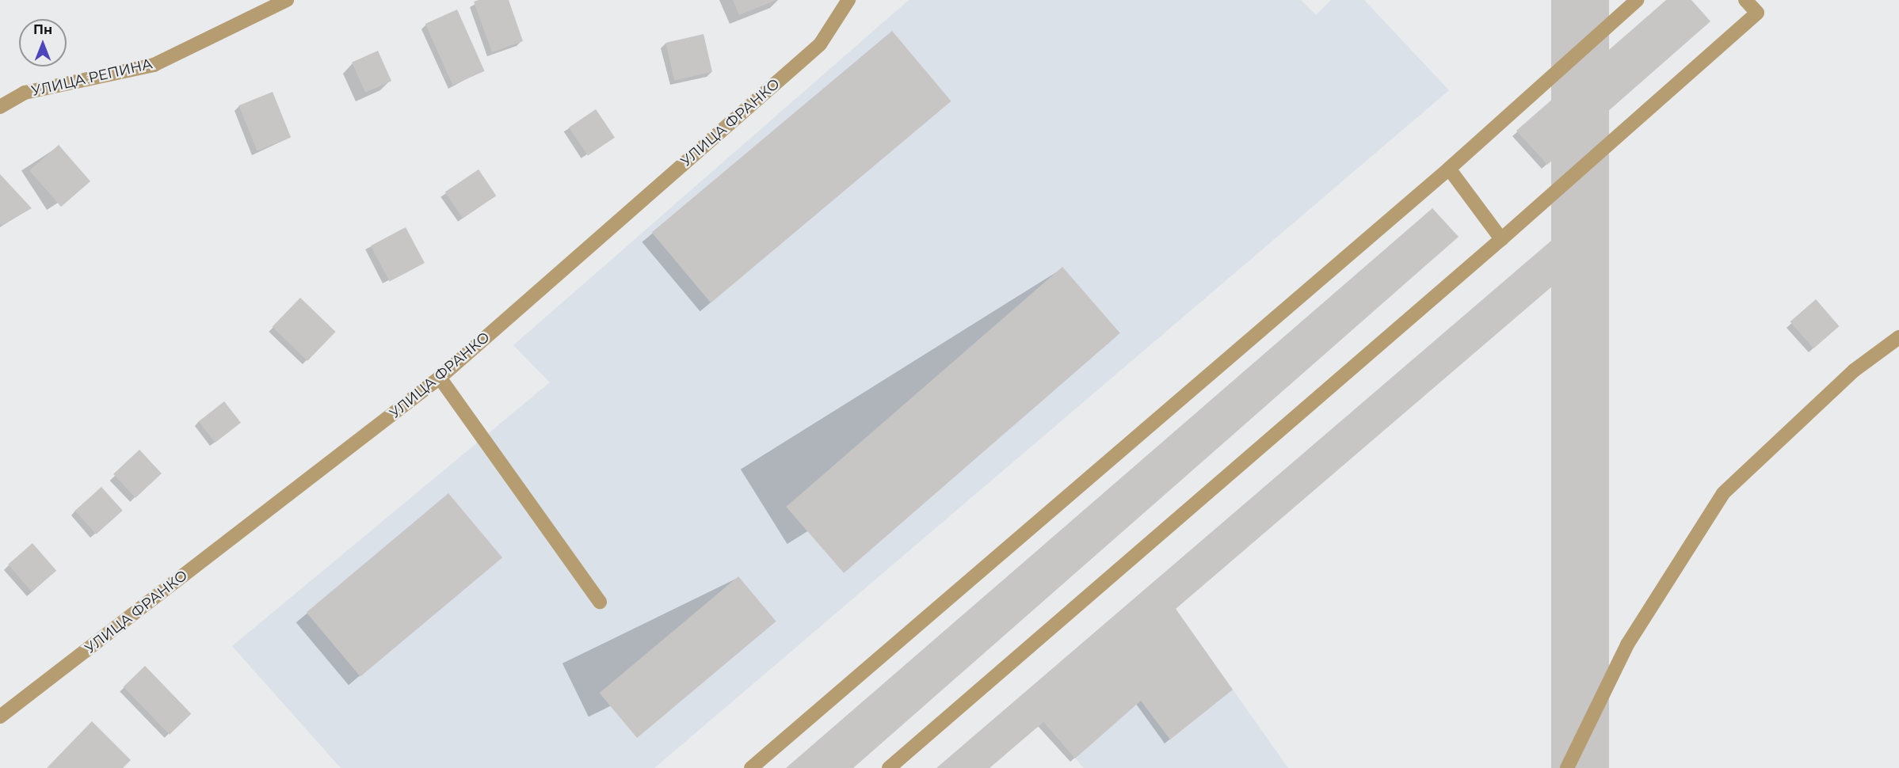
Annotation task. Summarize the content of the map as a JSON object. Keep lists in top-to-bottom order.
{
  "streets": {
    "street": ["УЛИЦА РЕПИНА", "УЛИЦА ФРАНКО"]
  },
  "north": "top"
}
